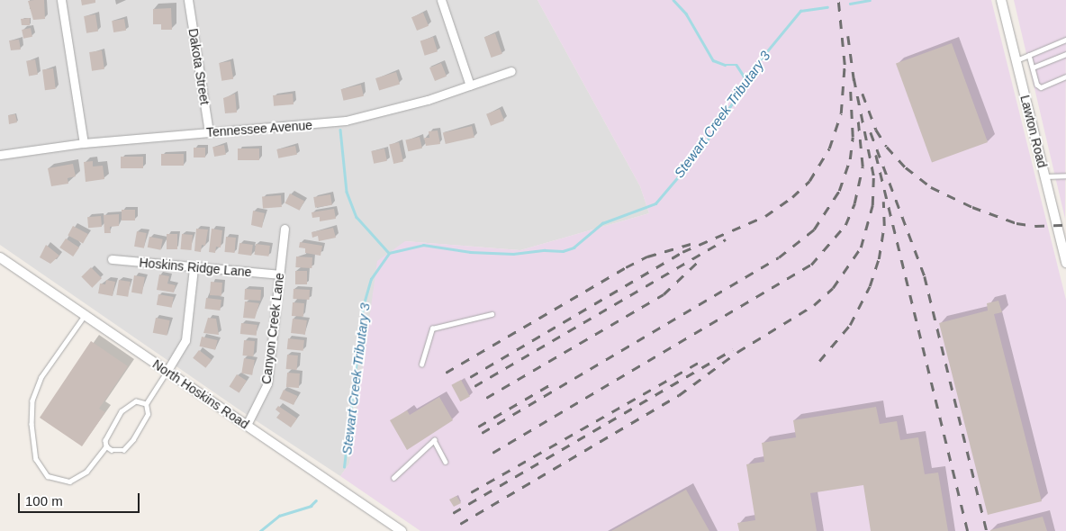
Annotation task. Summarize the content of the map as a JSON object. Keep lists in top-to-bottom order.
{
  "streets": {
    "street": [
      "Dakota Street",
      "Tennessee Avenue",
      "Lawton Road",
      "Hoskins Ridge Lane",
      "Canyon Creek Lane",
      "North Hoskins Road"
    ]
  },
  "crossings": [
    ["Dakota Street", "Tennessee Avenue"],
    ["Hoskins Ridge Lane", "Canyon Creek Lane"],
    ["Canyon Creek Lane", "North Hoskins Road"]
  ],
  "water": ["Stewart Creek Tributary 3"],
  "scale_bar": "100 m"
}
